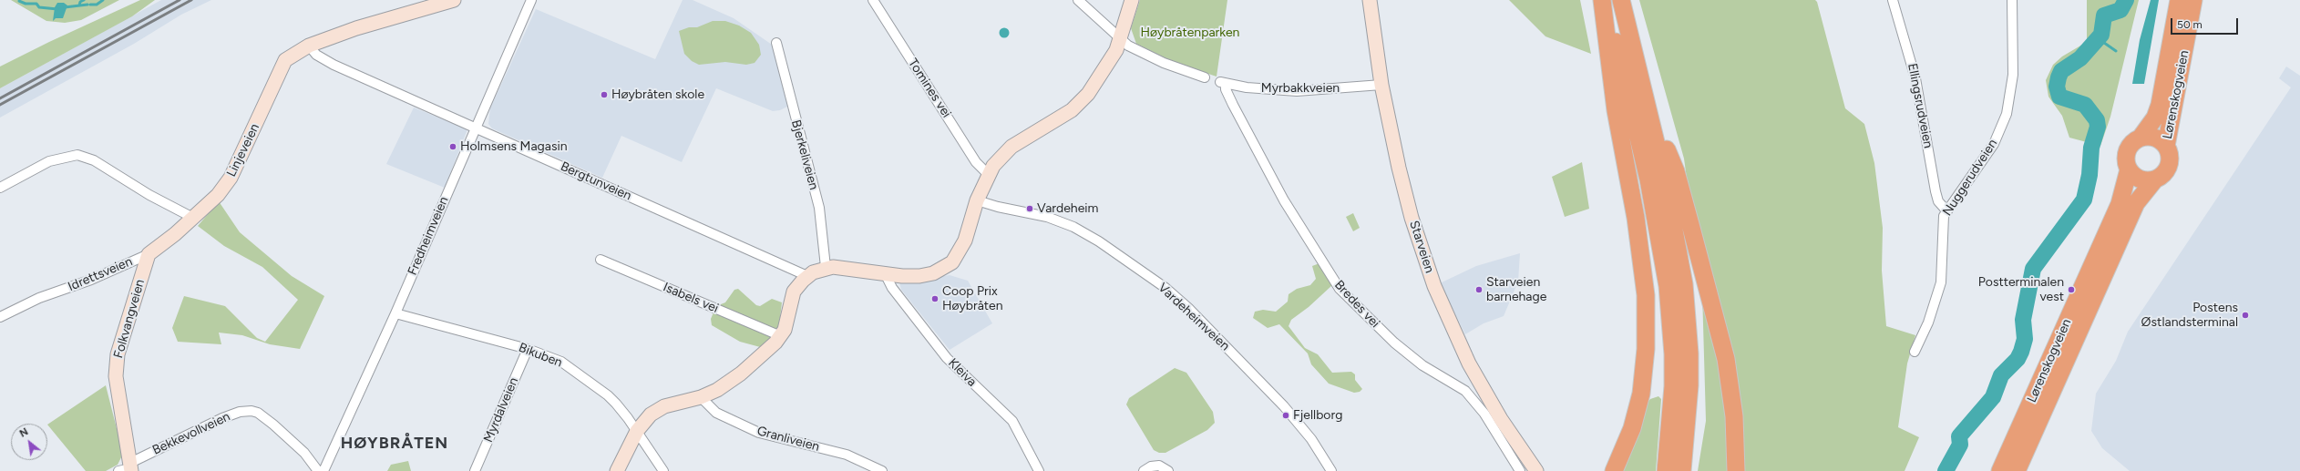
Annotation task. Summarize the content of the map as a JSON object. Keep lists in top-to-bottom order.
{
  "streets": {
    "highway": ["Lørenskogveien"],
    "street": [
      "Tomines vei",
      "Myrbakkveien",
      "Ellingsrudveien",
      "Linjeveien",
      "Bjerkeliveien",
      "Nuggerudveien",
      "Bergtunveien",
      "Fredheimveien",
      "Starveien",
      "Idrettsveien",
      "Isabels vei",
      "Bredes vei",
      "Vardeheimveien",
      "Folkvangveien",
      "Bikuben",
      "Kleiva",
      "Myrdalveien",
      "Bekkevollveien",
      "Granliveien"
    ]
  },
  "crossings": [
    ["Myrbakkveien", "Starveien"],
    ["Myrbakkveien", "Bredes vei"],
    ["Ellingsrudveien", "Nuggerudveien"],
    ["Linjeveien", "Bergtunveien"],
    ["Linjeveien", "Idrettsveien"],
    ["Bergtunveien", "Fredheimveien"],
    ["Fredheimveien", "Bikuben"],
    ["Idrettsveien", "Folkvangveien"],
    ["Folkvangveien", "Bekkevollveien"],
    ["Bikuben", "Myrdalveien"]
  ],
  "districts": ["HØYBRÅTEN"],
  "parks": ["Høybråtenparken"],
  "places": [
    "Høybråten skole",
    "Holmsens Magasin",
    "Vardeheim",
    "Starveien barnehage",
    "Postterminalen vest",
    "Coop Prix Høybråten",
    "Postens Østlandsterminal",
    "Fjellborg"
  ],
  "scale_bar": "50 m",
  "north": "top left"
}
